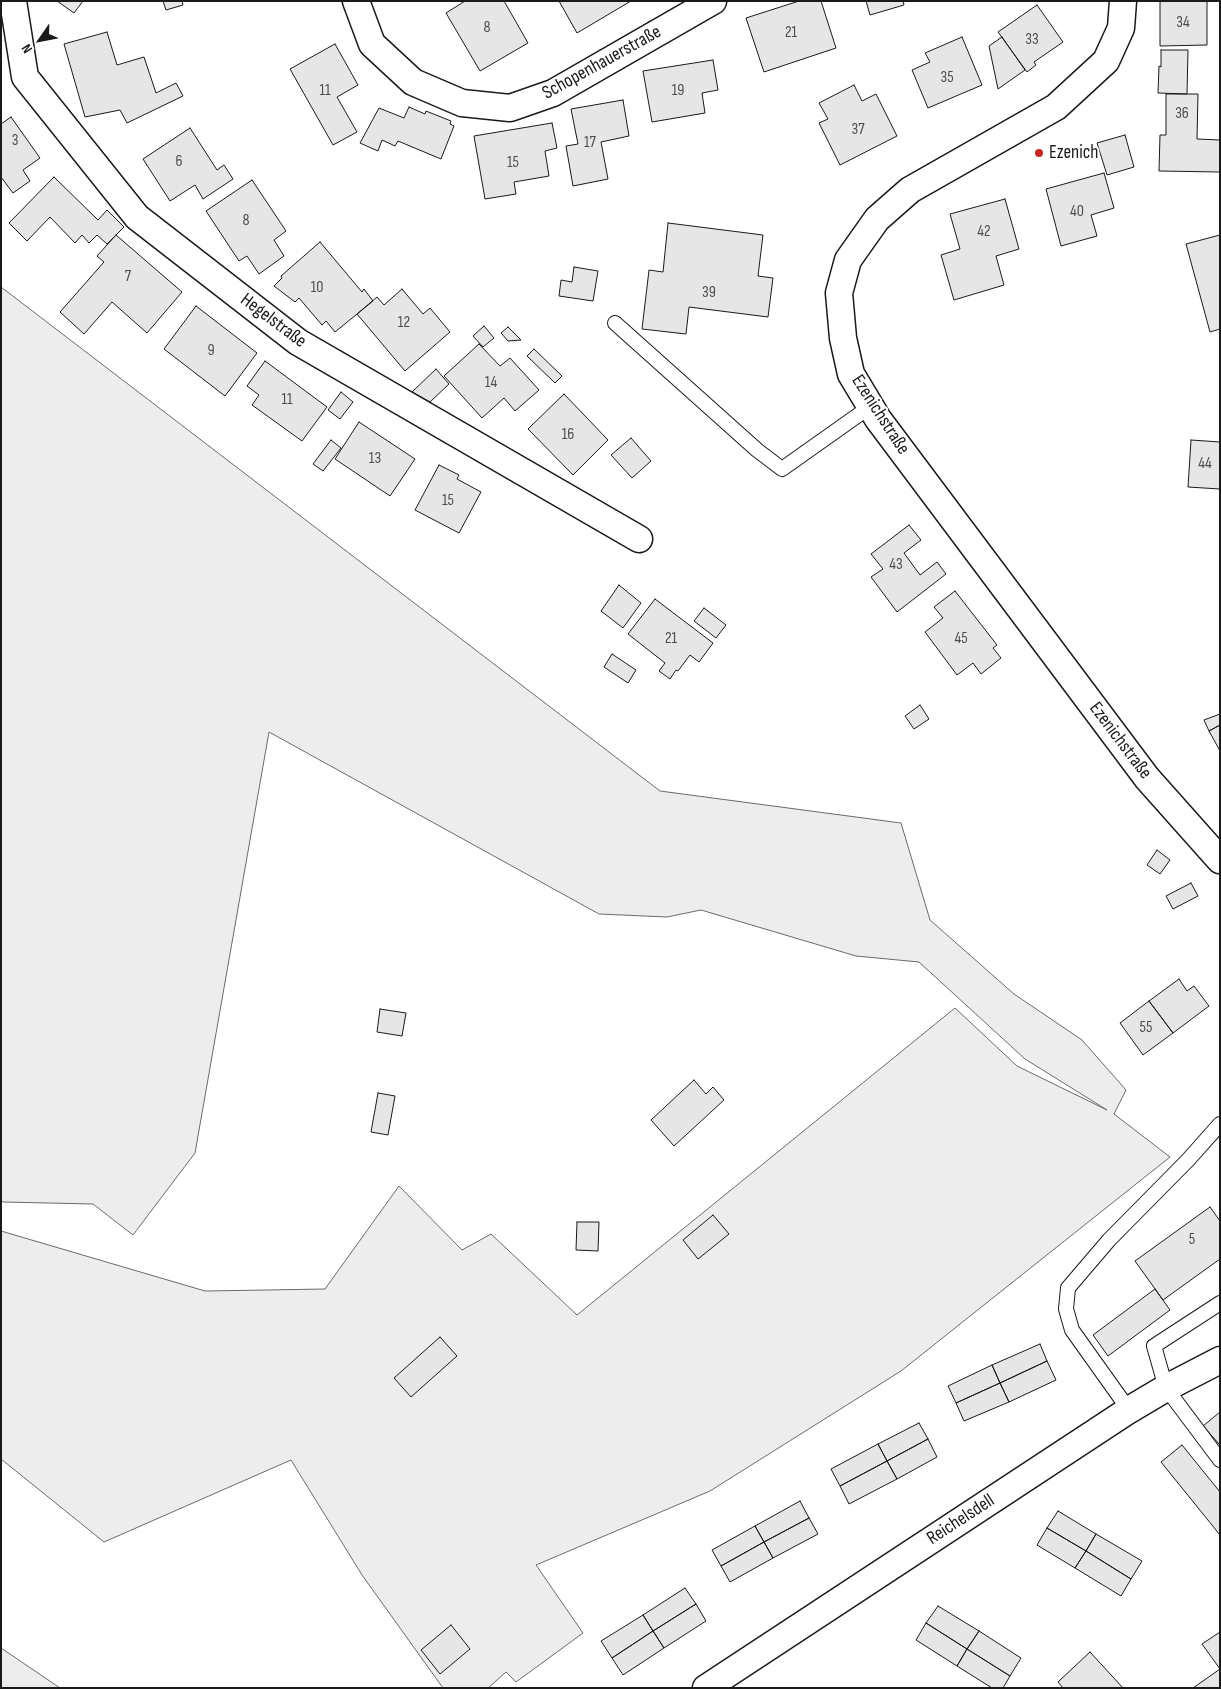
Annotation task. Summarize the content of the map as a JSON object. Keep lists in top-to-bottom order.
{
  "streets": {
    "street": [
      "Schopenhauerstraße",
      "Hegelstraße",
      "Ezenichstraße",
      "Reichelsdell"
    ]
  },
  "places": ["Ezenich"],
  "house_numbers": [
    "34",
    "8",
    "21",
    "33",
    "35",
    "11",
    "19",
    "36",
    "37",
    "3",
    "17",
    "6",
    "15",
    "40",
    "8",
    "42",
    "7",
    "10",
    "39",
    "12",
    "9",
    "14",
    "11",
    "16",
    "13",
    "44",
    "15",
    "43",
    "21",
    "45",
    "55",
    "5"
  ],
  "north": "bottom left"
}
